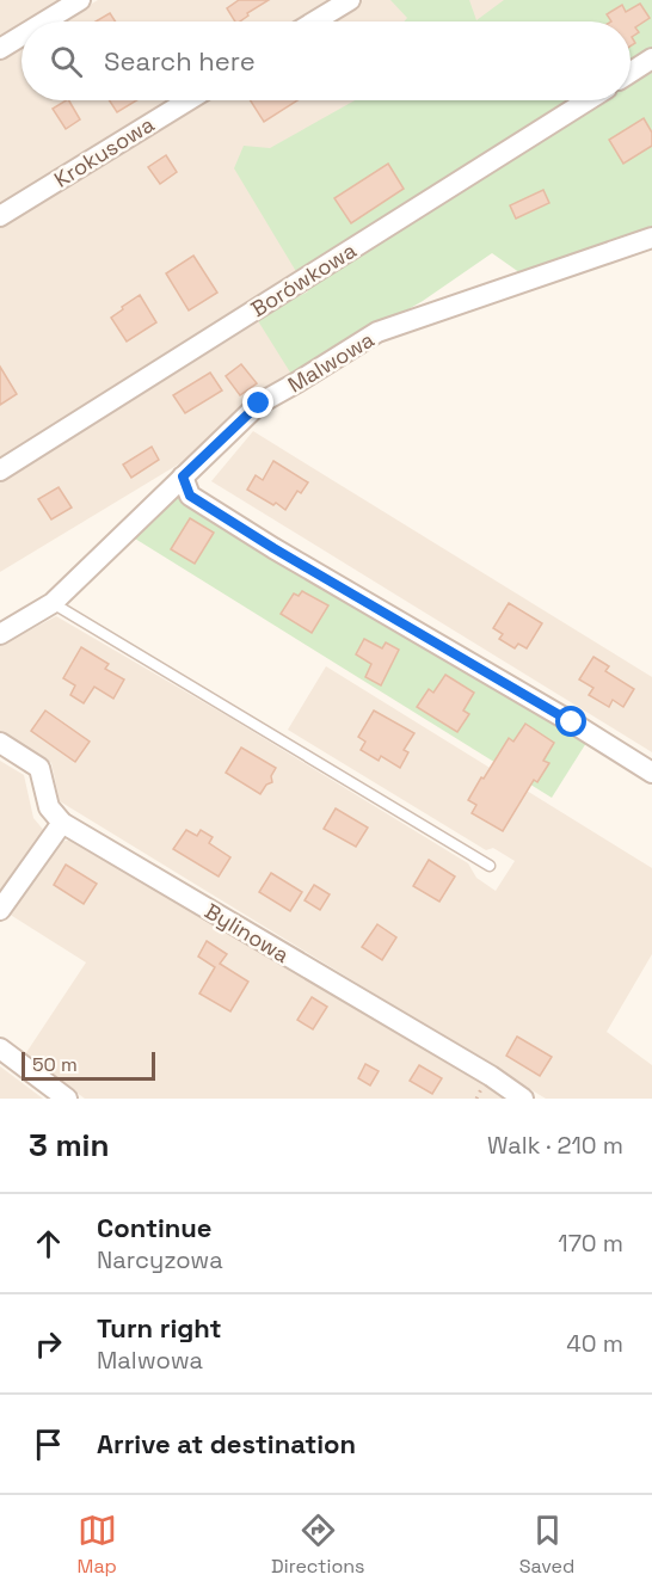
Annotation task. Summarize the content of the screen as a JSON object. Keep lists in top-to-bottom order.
{
  "streets": {
    "street": [
      "Krokusowa",
      "Borówkowa",
      "Malwowa",
      "Bylinowa"
    ]
  },
  "scale_bar": "50 m",
  "page": {
    "search": "Search here",
    "scale": "50 m",
    "heading": ["3 min", "Walk · 210 m"],
    "list": [
      ["Continue", "Narcyzowa", "170 m"],
      ["Turn right", "Malwowa", "40 m"],
      "Arrive at destination"
    ],
    "nav": ["Map", "Directions", "Saved"]
  }
}
